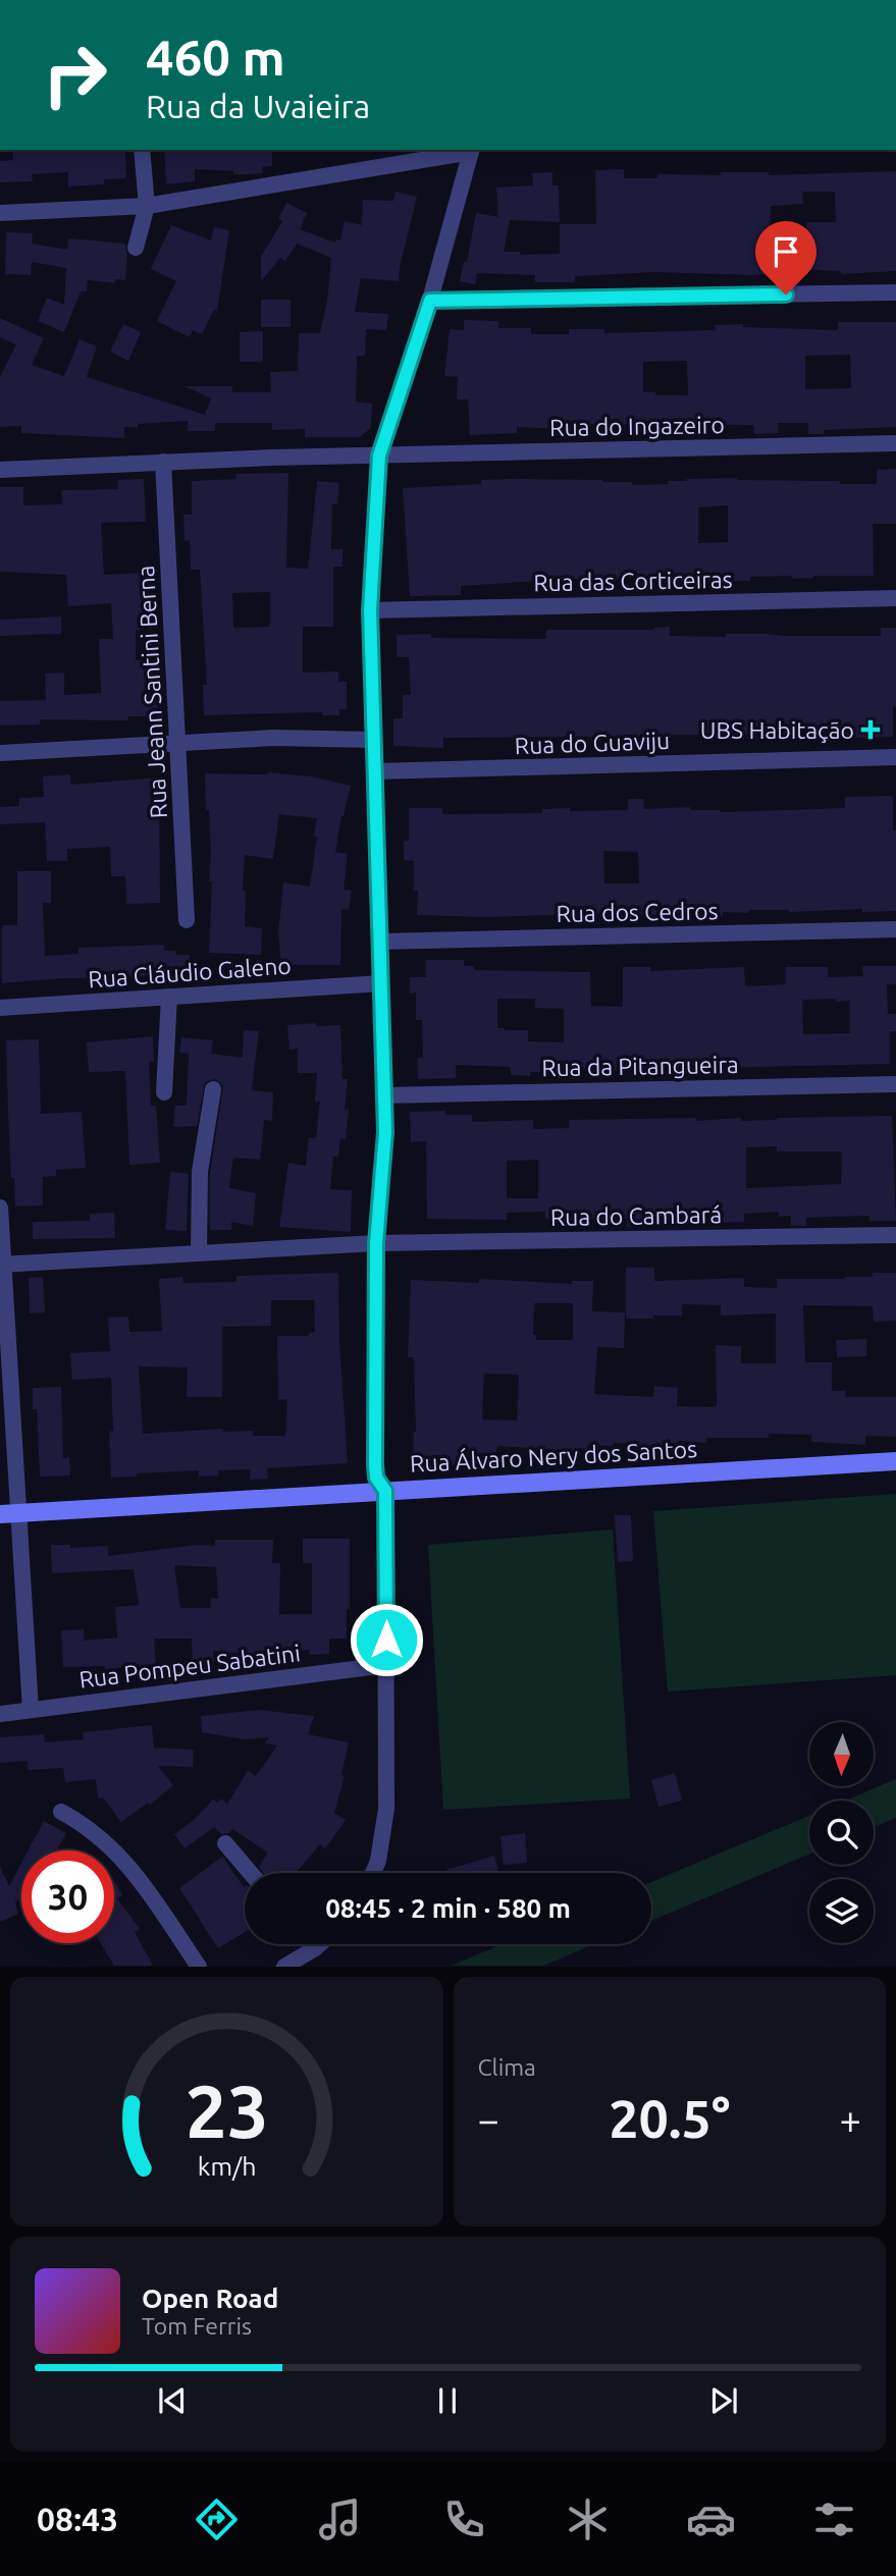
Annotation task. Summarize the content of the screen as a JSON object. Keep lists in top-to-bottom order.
{
  "streets": {
    "main road": ["Rua Álvaro Nery dos Santos"],
    "street": [
      "Rua do Ingazeiro",
      "Rua das Corticeiras",
      "Rua Jeann Santini Berna",
      "Rua do Guaviju",
      "Rua dos Cedros",
      "Rua Cláudio Galeno",
      "Rua da Pitangueira",
      "Rua do Cambará",
      "Rua Pompeu Sabatini"
    ]
  },
  "crossings": [
    ["Rua do Ingazeiro", "Rua Jeann Santini Berna"]
  ],
  "places": {
    "health": ["UBS Habitação"]
  },
  "north": "bottom",
  "page": {
    "turn": ["460 m", "Rua da Uvaieira"],
    "limit": "30",
    "trip": "08:45 · 2 min · 580 m",
    "tile": "Clima",
    "heat": ["−", "20.5°", "+"],
    "song": ["Open Road", "Tom Ferris"],
    "tabs": "08:43",
    "gauge": ["23", "km/h"]
  }
}
